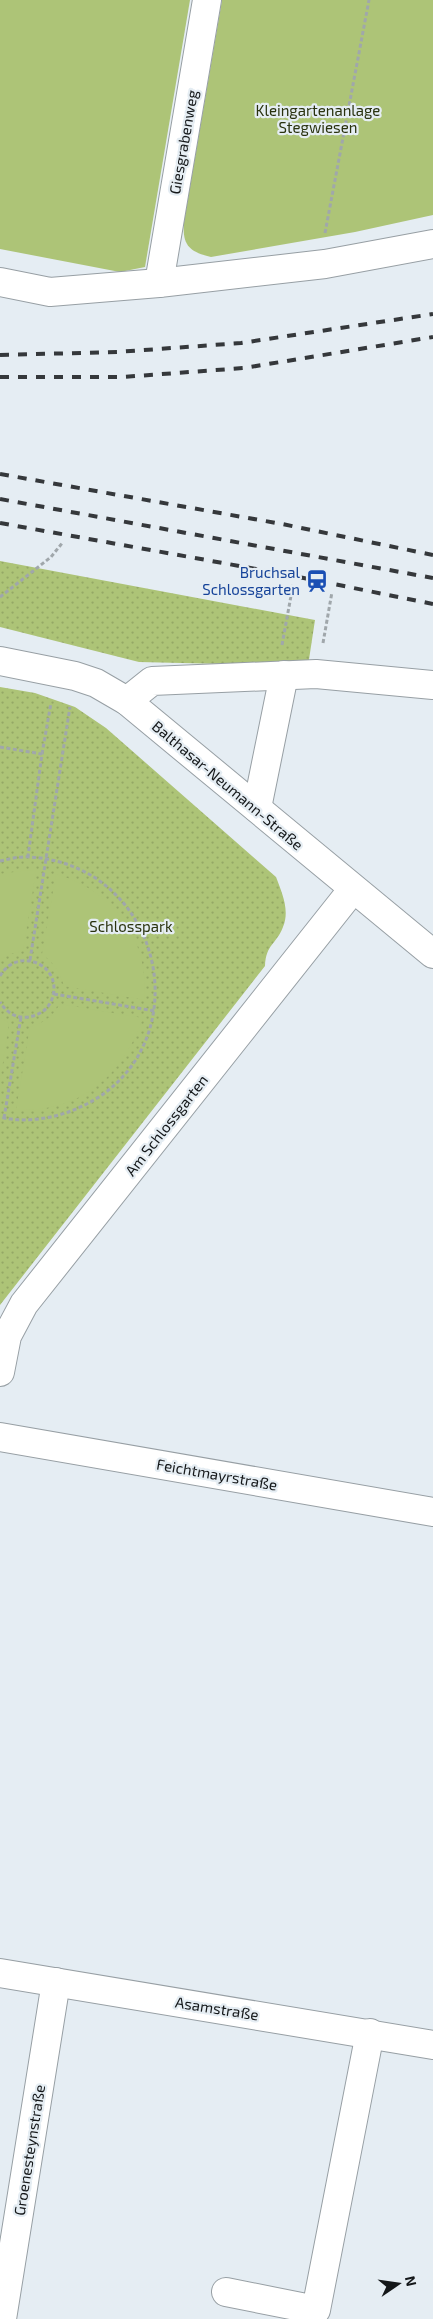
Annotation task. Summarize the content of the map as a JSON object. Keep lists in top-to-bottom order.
{
  "streets": {
    "street": [
      "Giesgrabenweg",
      "Balthasar-Neumann-Straße",
      "Am Schlossgarten",
      "Feichtmayrstraße",
      "Asamstraße",
      "Groenesteynstraße"
    ]
  },
  "crossings": [
    ["Balthasar-Neumann-Straße", "Am Schlossgarten"],
    ["Asamstraße", "Groenesteynstraße"]
  ],
  "parks": ["Kleingartenanlage Stegwiesen", "Schlosspark"],
  "places": {
    "station": ["Bruchsal Schlossgarten"]
  },
  "north": "right"
}
